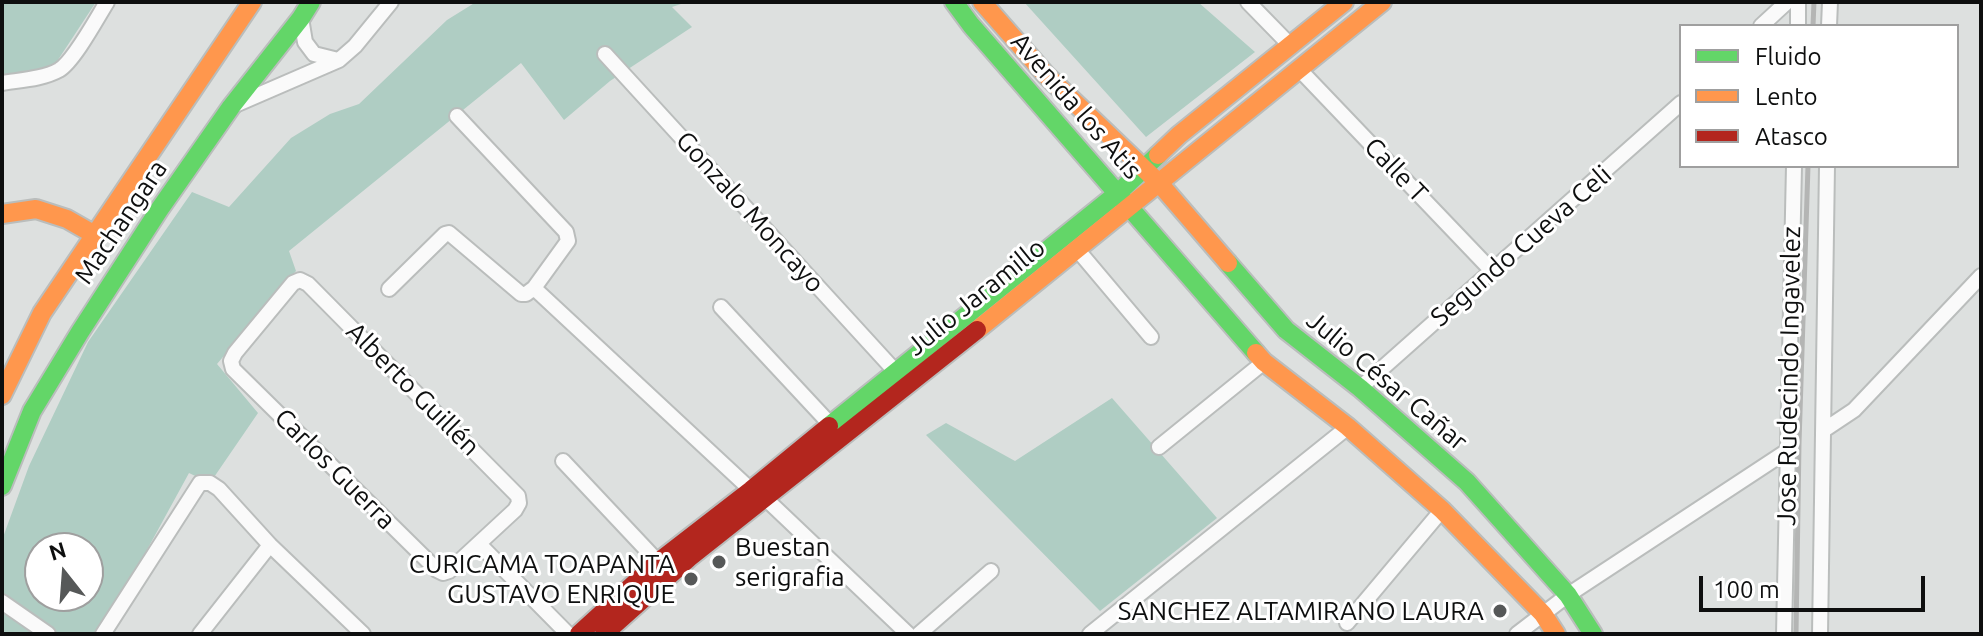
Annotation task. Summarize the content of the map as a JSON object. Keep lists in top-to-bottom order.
{
  "streets": {
    "street": [
      "Avenida los Atis",
      "Calle T",
      "Gonzalo Moncayo",
      "Machangara",
      "Segundo Cueva Celi",
      "Julio Jaramillo",
      "Jose Rudecindo Ingavelez",
      "Julio César Cañar",
      "Alberto Guillén",
      "Carlos Guerra"
    ]
  },
  "crossings": [
    ["Avenida los Atis", "Julio Jaramillo"],
    ["Avenida los Atis", "Julio César Cañar"],
    ["Calle T", "Segundo Cueva Celi"],
    ["Calle T", "Julio Jaramillo"],
    ["Gonzalo Moncayo", "Julio Jaramillo"],
    ["Segundo Cueva Celi", "Julio César Cañar"],
    ["Julio Jaramillo", "Julio César Cañar"],
    ["Alberto Guillén", "Carlos Guerra"]
  ],
  "places": ["Buestan serigrafia", "CURICAMA TOAPANTA GUSTAVO ENRIQUE", "SANCHEZ ALTAMIRANO LAURA"],
  "legend": ["Fluido", "Lento", "Atasco"],
  "scale_bar": "100 m",
  "north": "top"
}
